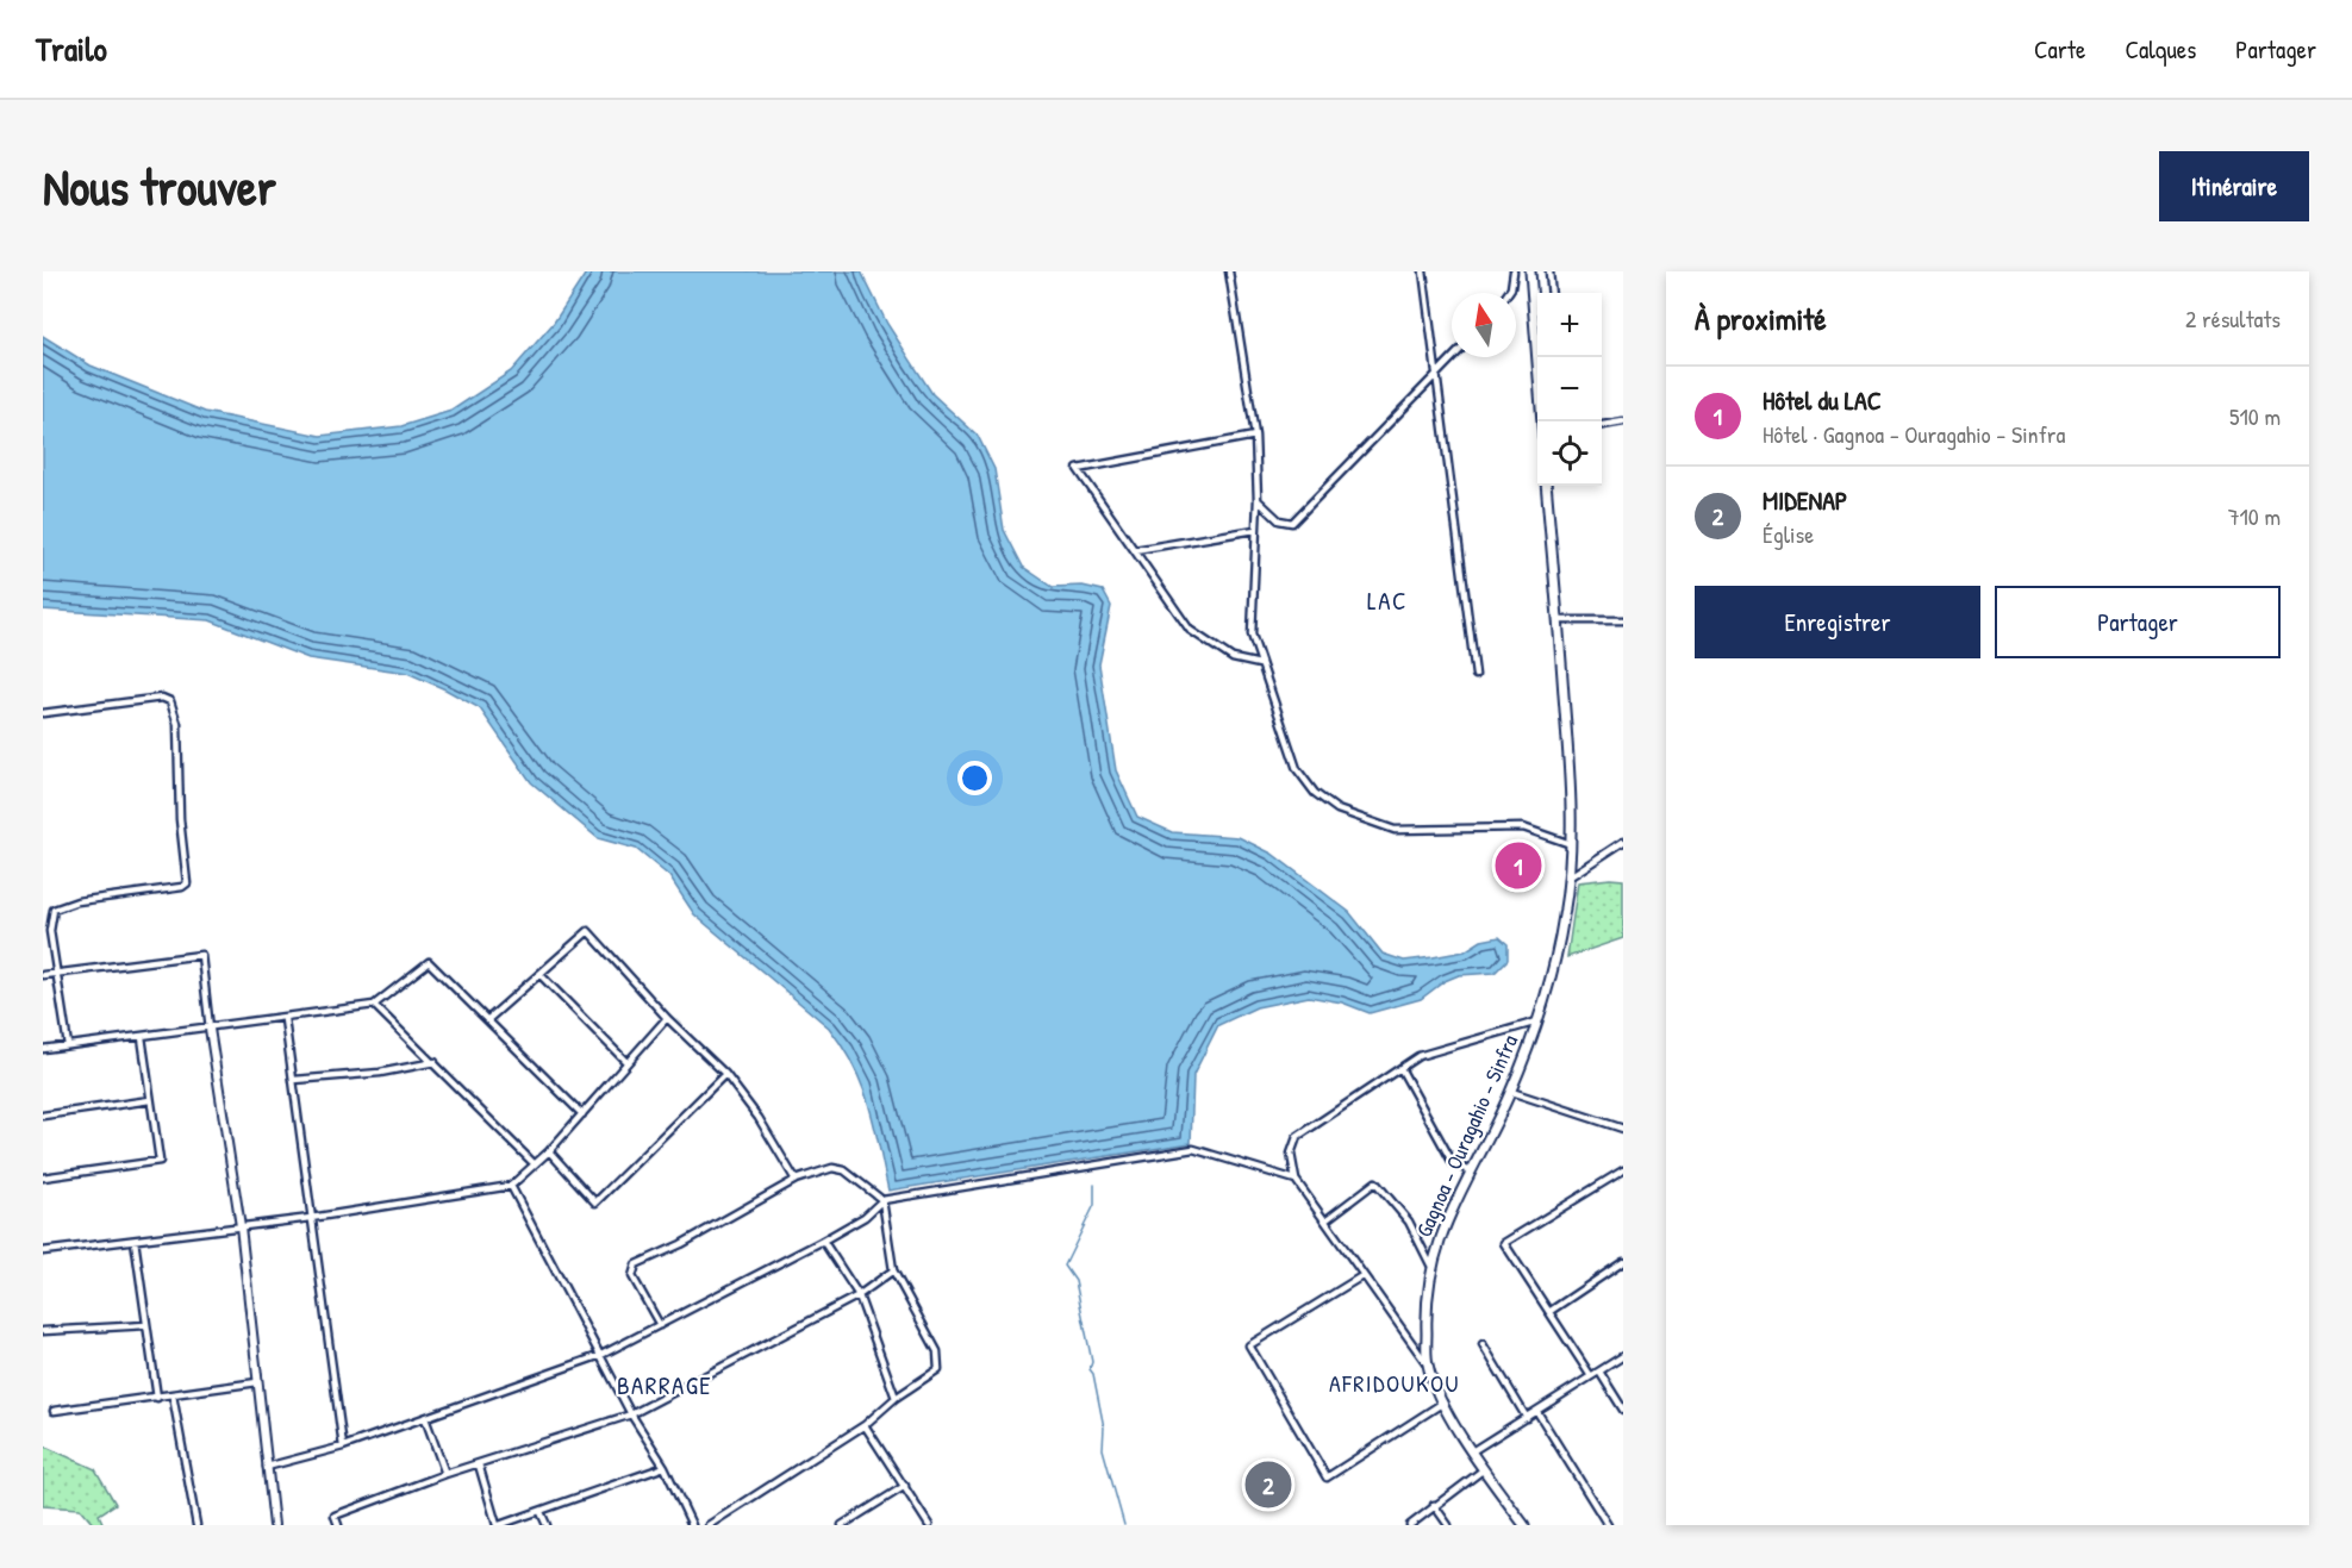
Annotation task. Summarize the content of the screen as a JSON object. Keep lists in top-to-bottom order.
{
  "streets": {
    "main road": ["Gagnoa - Ouragahio - Sinfra"]
  },
  "districts": ["LAC", "AFRIDOUKOU", "BARRAGE"],
  "north": "top",
  "page": {
    "header": "Trailo",
    "nav": ["Carte", "Calques", "Partager"],
    "buttons": [
      "Itinéraire",
      ["Enregistrer", "Partager"]
    ],
    "title": "Nous trouver",
    "heading": ["À proximité", "2 résultats"],
    "map_buttons": ["+", "−"],
    "list": [
      {
        "mark": "1",
        "name": "Hôtel du LAC",
        "note": "Hôtel · Gagnoa - Ouragahio - Sinfra",
        "value": "510 m"
      },
      {
        "mark": "2",
        "name": "MIDENAP",
        "note": "Église",
        "value": "710 m"
      }
    ],
    "pins": ["1", "2"]
  }
}
